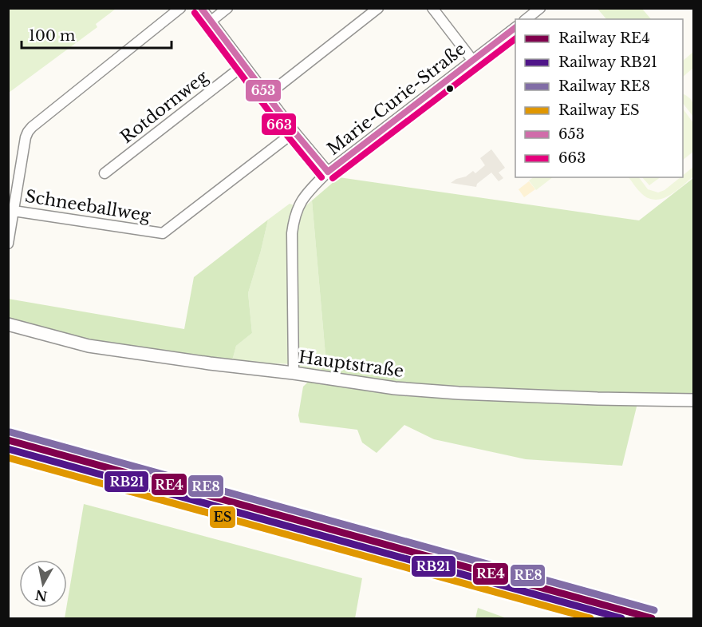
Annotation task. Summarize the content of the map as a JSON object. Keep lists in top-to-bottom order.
{
  "streets": {
    "street": [
      "Marie-Curie-Straße",
      "Rotdornweg",
      "Schneeballweg",
      "Hauptstraße"
    ]
  },
  "crossings": [
    ["Marie-Curie-Straße", "Hauptstraße"]
  ],
  "lines": [
    "transit line 653",
    "transit line 663",
    "rail line RE8",
    "rail line RE4",
    "rail line RB21",
    "rail line ES"
  ],
  "legend": [
    "Railway RE4",
    "Railway RB21",
    "Railway RE8",
    "Railway ES",
    "653",
    "663"
  ],
  "scale_bar": "100 m",
  "north": "bottom"
}
